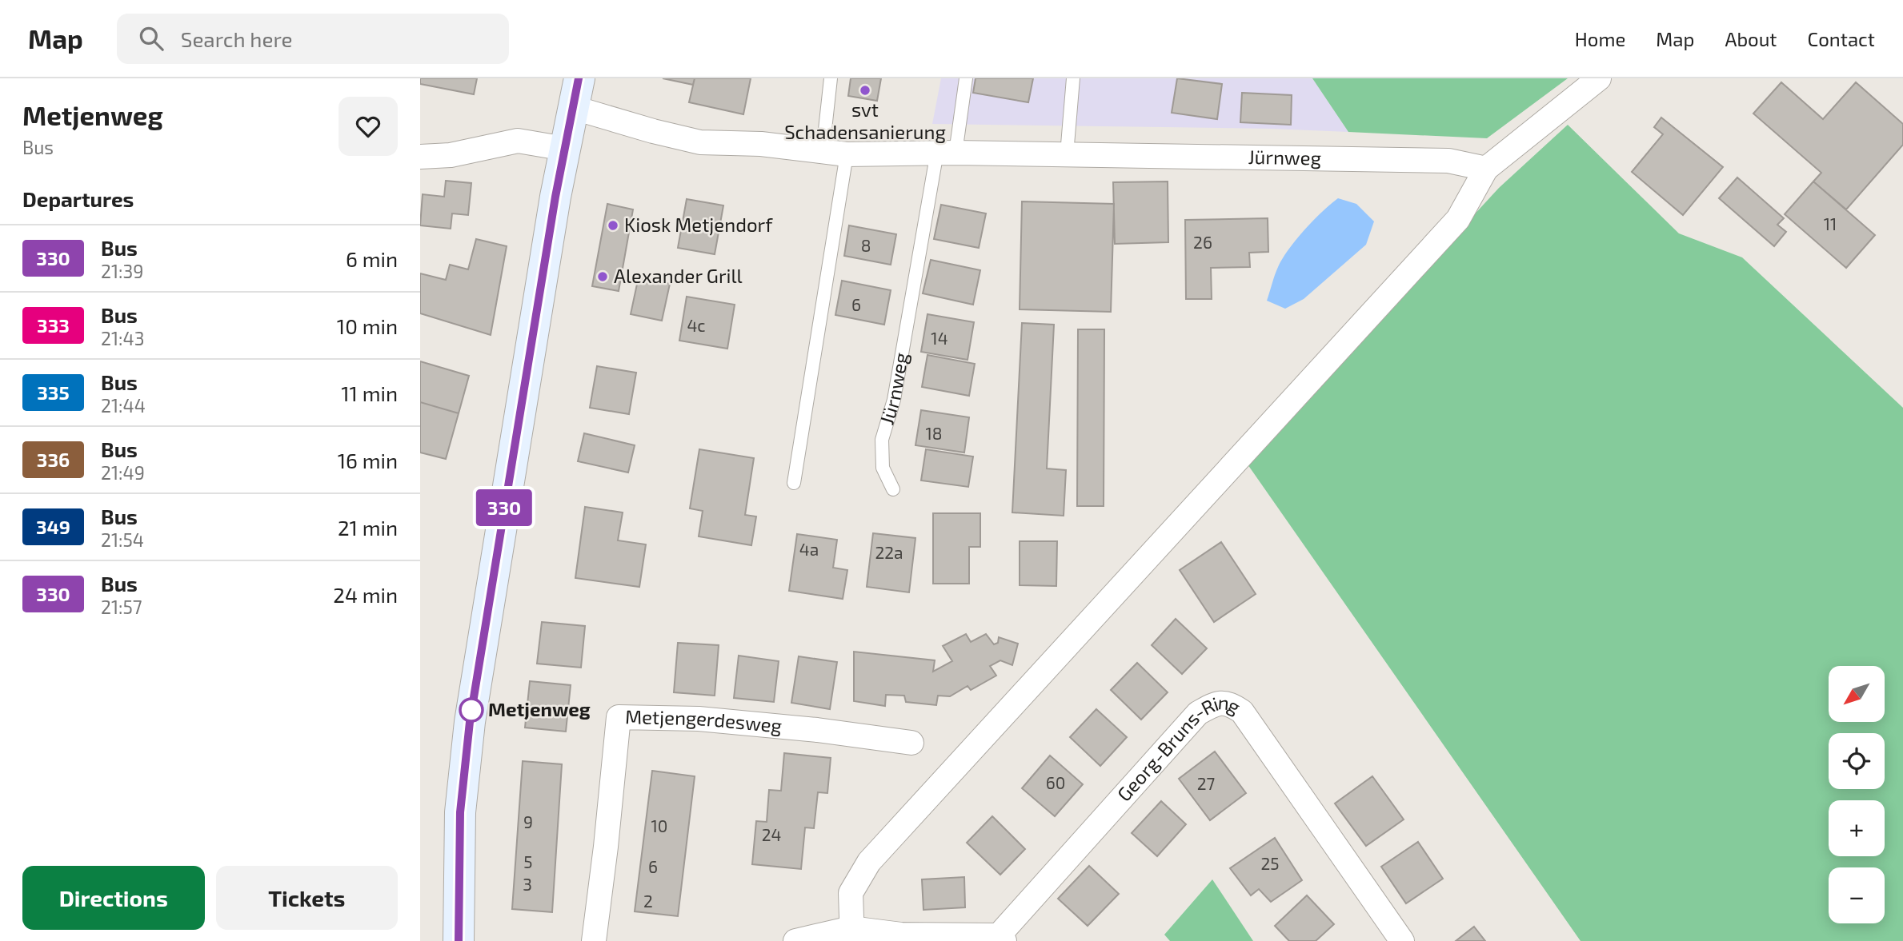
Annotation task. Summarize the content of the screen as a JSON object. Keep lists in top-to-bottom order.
{
  "streets": {
    "street": ["Jürnweg", "Metjengerdesweg", "Georg-Bruns-Ring"]
  },
  "places": [
    "svt Schadensanierung",
    "Kiosk Metjendorf",
    "Alexander Grill",
    "Metjenweg"
  ],
  "lines": ["bus line 330"],
  "house_numbers": [
    "11",
    "26",
    "8",
    "6",
    "4c",
    "14",
    "18",
    "4a",
    "22a",
    "60",
    "27",
    "9",
    "10",
    "24",
    "5",
    "25",
    "6",
    "3",
    "2"
  ],
  "north": "bottom left",
  "page": {
    "header": "Map",
    "search": "Search here",
    "nav": [
      "Home",
      "Map",
      "About",
      "Contact"
    ],
    "heading": [
      ["Metjenweg", "Bus"],
      "Departures"
    ],
    "on_map": "330",
    "list": [
      {
        "mark": "330",
        "name": "Bus",
        "note": "21:39",
        "value": "6 min"
      },
      {
        "mark": "333",
        "name": "Bus",
        "note": "21:43",
        "value": "10 min"
      },
      {
        "mark": "335",
        "name": "Bus",
        "note": "21:44",
        "value": "11 min"
      },
      {
        "mark": "336",
        "name": "Bus",
        "note": "21:49",
        "value": "16 min"
      },
      {
        "mark": "349",
        "name": "Bus",
        "note": "21:54",
        "value": "21 min"
      },
      {
        "mark": "330",
        "name": "Bus",
        "note": "21:57",
        "value": "24 min"
      }
    ],
    "map_buttons": ["+", "−"],
    "buttons": ["Directions", "Tickets"]
  }
}
